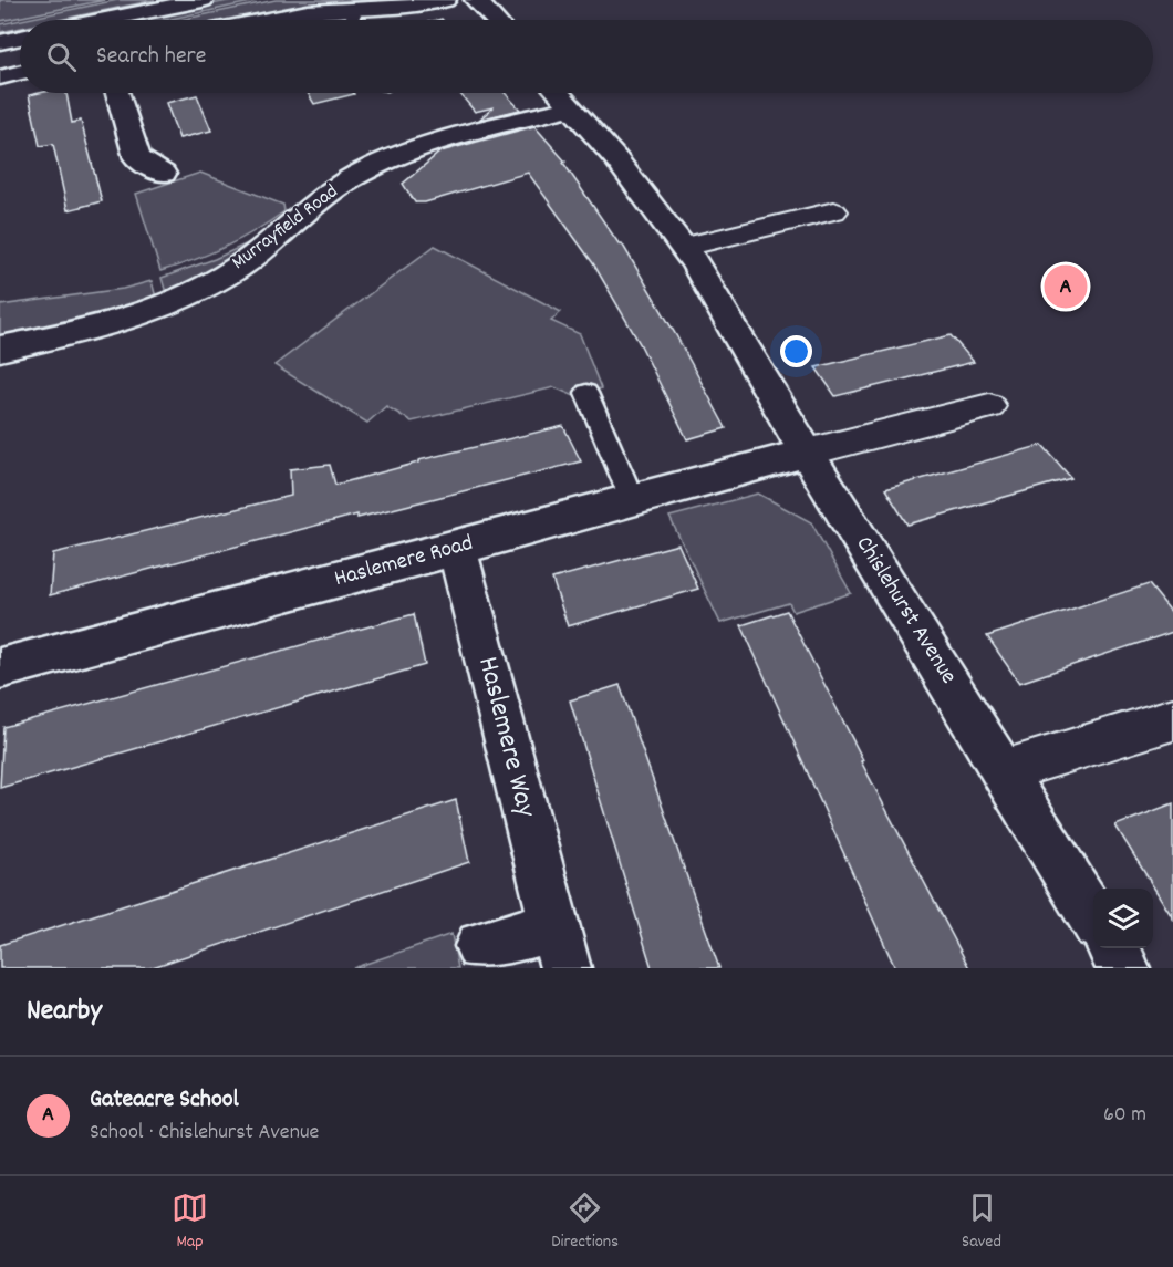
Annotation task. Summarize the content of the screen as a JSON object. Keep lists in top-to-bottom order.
{
  "streets": {
    "street": [
      "Murrayfield Road",
      "Haslemere Road",
      "Chislehurst Avenue",
      "Haslemere Way"
    ]
  },
  "crossings": [
    ["Murrayfield Road", "Chislehurst Avenue"],
    ["Haslemere Road", "Chislehurst Avenue"],
    ["Haslemere Road", "Haslemere Way"]
  ],
  "page": {
    "search": "Search here",
    "pins": "A",
    "heading": "Nearby",
    "list": [
      {
        "mark": "A",
        "name": "Gateacre School",
        "note": "School · Chislehurst Avenue",
        "value": "60 m"
      }
    ],
    "nav": ["Map", "Directions", "Saved"]
  }
}
